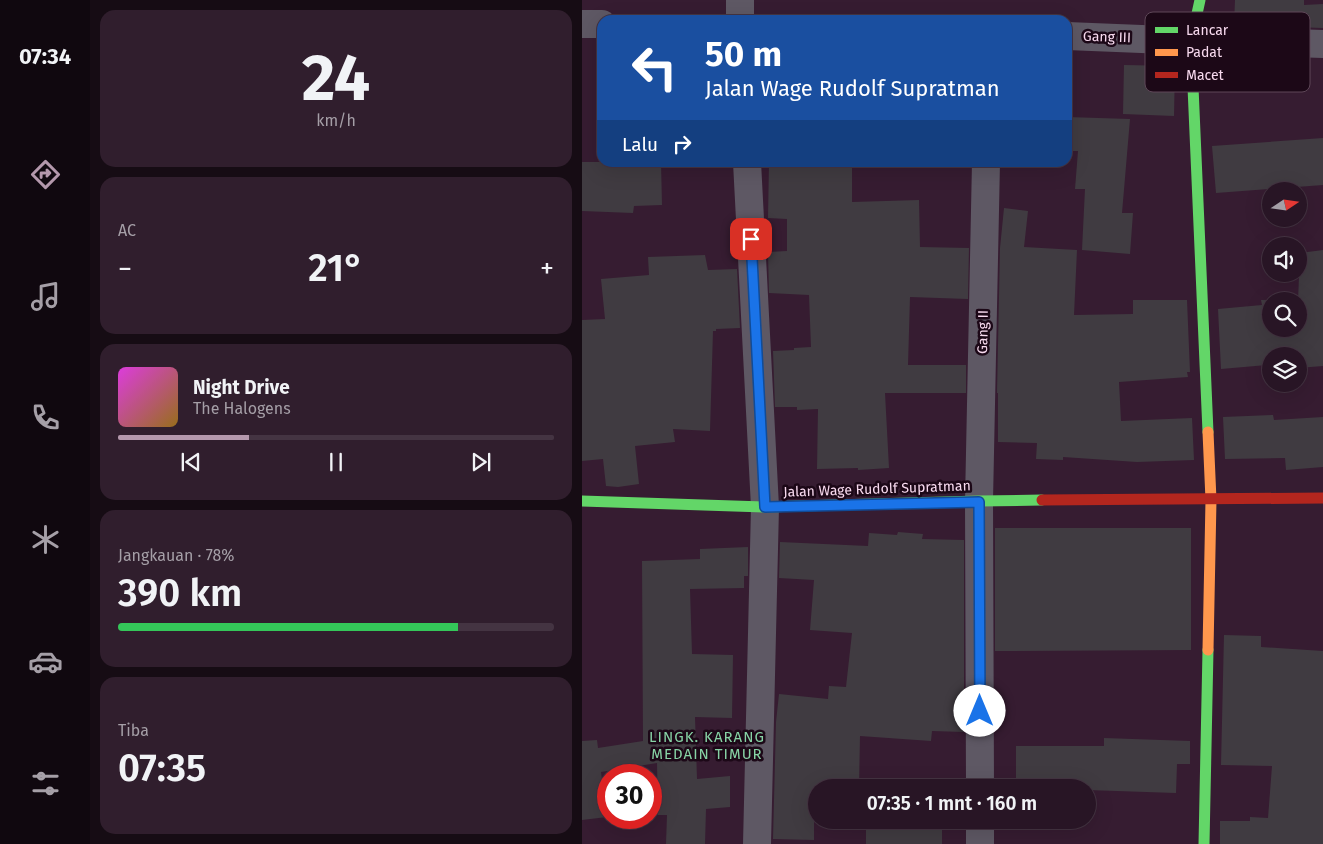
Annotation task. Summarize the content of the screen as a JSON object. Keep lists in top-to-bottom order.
{
  "streets": {
    "street": ["Gang III", "Gang II", "Jalan Wage Rudolf Supratman"]
  },
  "crossings": [
    ["Gang II", "Jalan Wage Rudolf Supratman"]
  ],
  "districts": ["LINGK. KARANG MEDAIN TIMUR"],
  "legend": ["Lancar", "Padat", "Macet"],
  "north": "right",
  "page": {
    "tabs": "07:34",
    "tile": [
      ["24", "km/h"],
      "AC",
      ["Jangkauan · 78%", "390 km"],
      ["Tiba", "07:35"]
    ],
    "turn": ["50 m", "Jalan Wage Rudolf Supratman"],
    "then": "Lalu",
    "heat": ["−", "21°", "+"],
    "song": ["Night Drive", "The Halogens"],
    "limit": "30",
    "trip": "07:35 · 1 mnt · 160 m"
  }
}
